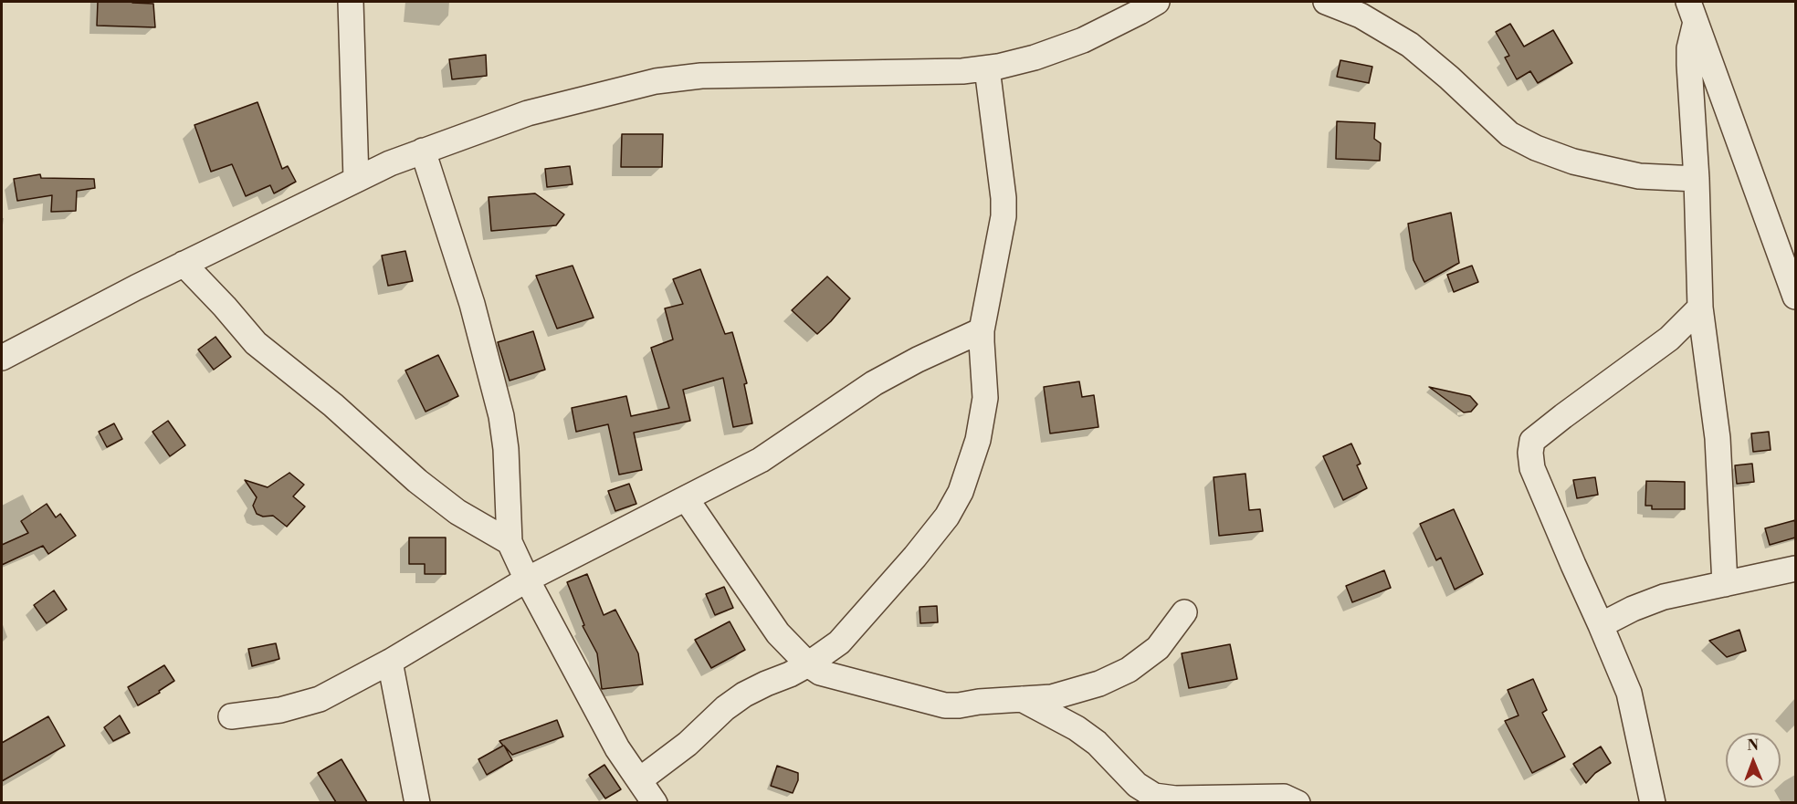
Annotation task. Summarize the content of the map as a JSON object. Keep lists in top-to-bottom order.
{
  "north": "top"
}
